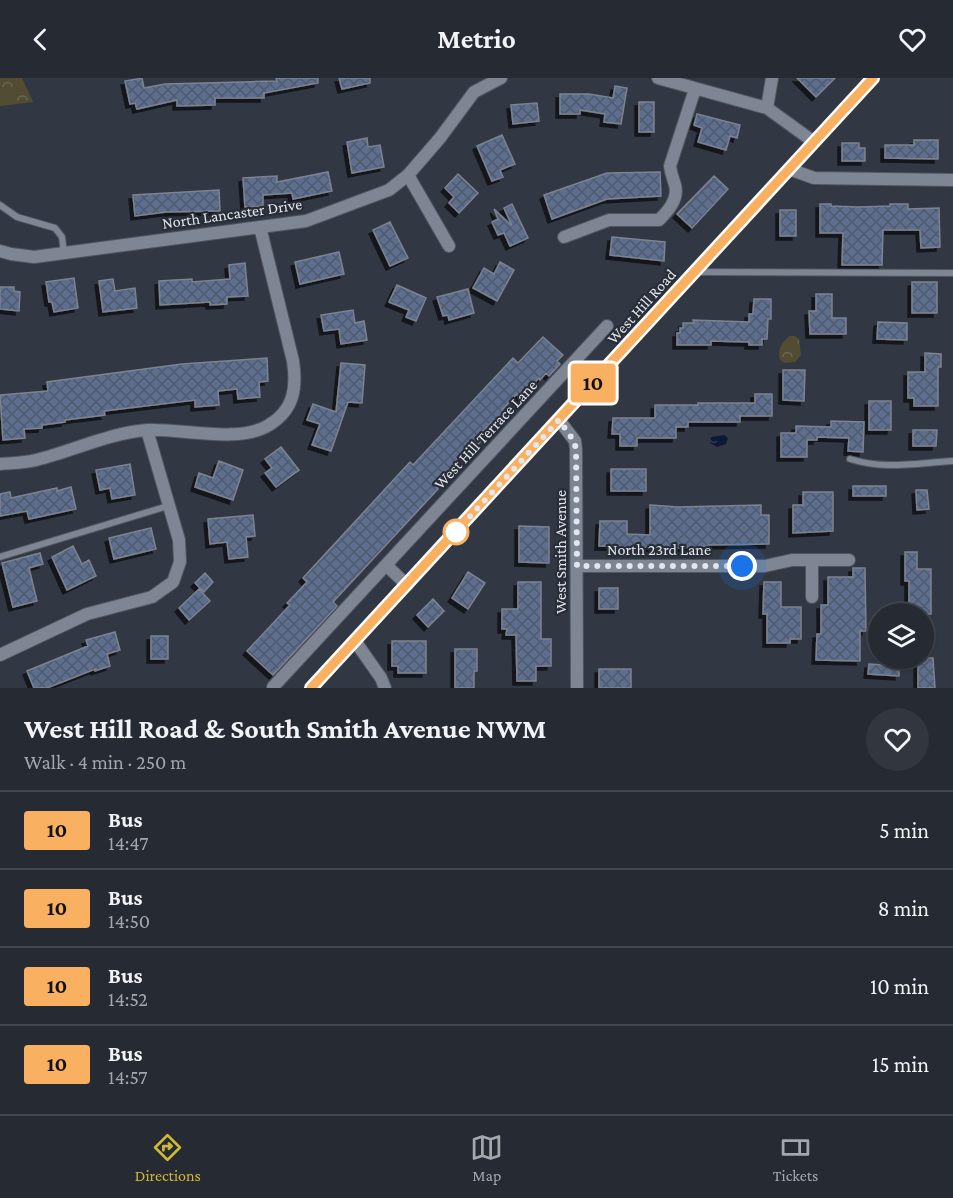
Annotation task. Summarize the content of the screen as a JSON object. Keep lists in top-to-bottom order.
{
  "streets": {
    "street": [
      "North Lancaster Drive",
      "West Hill Road",
      "West Hill Terrace Lane",
      "North 23rd Lane",
      "West Smith Avenue"
    ]
  },
  "crossings": [
    ["West Hill Road", "West Smith Avenue"],
    ["North 23rd Lane", "West Smith Avenue"]
  ],
  "lines": ["bus line 10"],
  "page": {
    "header": "Metrio",
    "on_map": "10",
    "heading": ["West Hill Road & South Smith Avenue NWM", "Walk · 4 min · 250 m"],
    "list": [
      {
        "mark": "10",
        "name": "Bus",
        "note": "14:47",
        "value": "5 min"
      },
      {
        "mark": "10",
        "name": "Bus",
        "note": "14:50",
        "value": "8 min"
      },
      {
        "mark": "10",
        "name": "Bus",
        "note": "14:52",
        "value": "10 min"
      },
      {
        "mark": "10",
        "name": "Bus",
        "note": "14:57",
        "value": "15 min"
      }
    ],
    "tabs": ["Directions", "Map", "Tickets"]
  }
}
